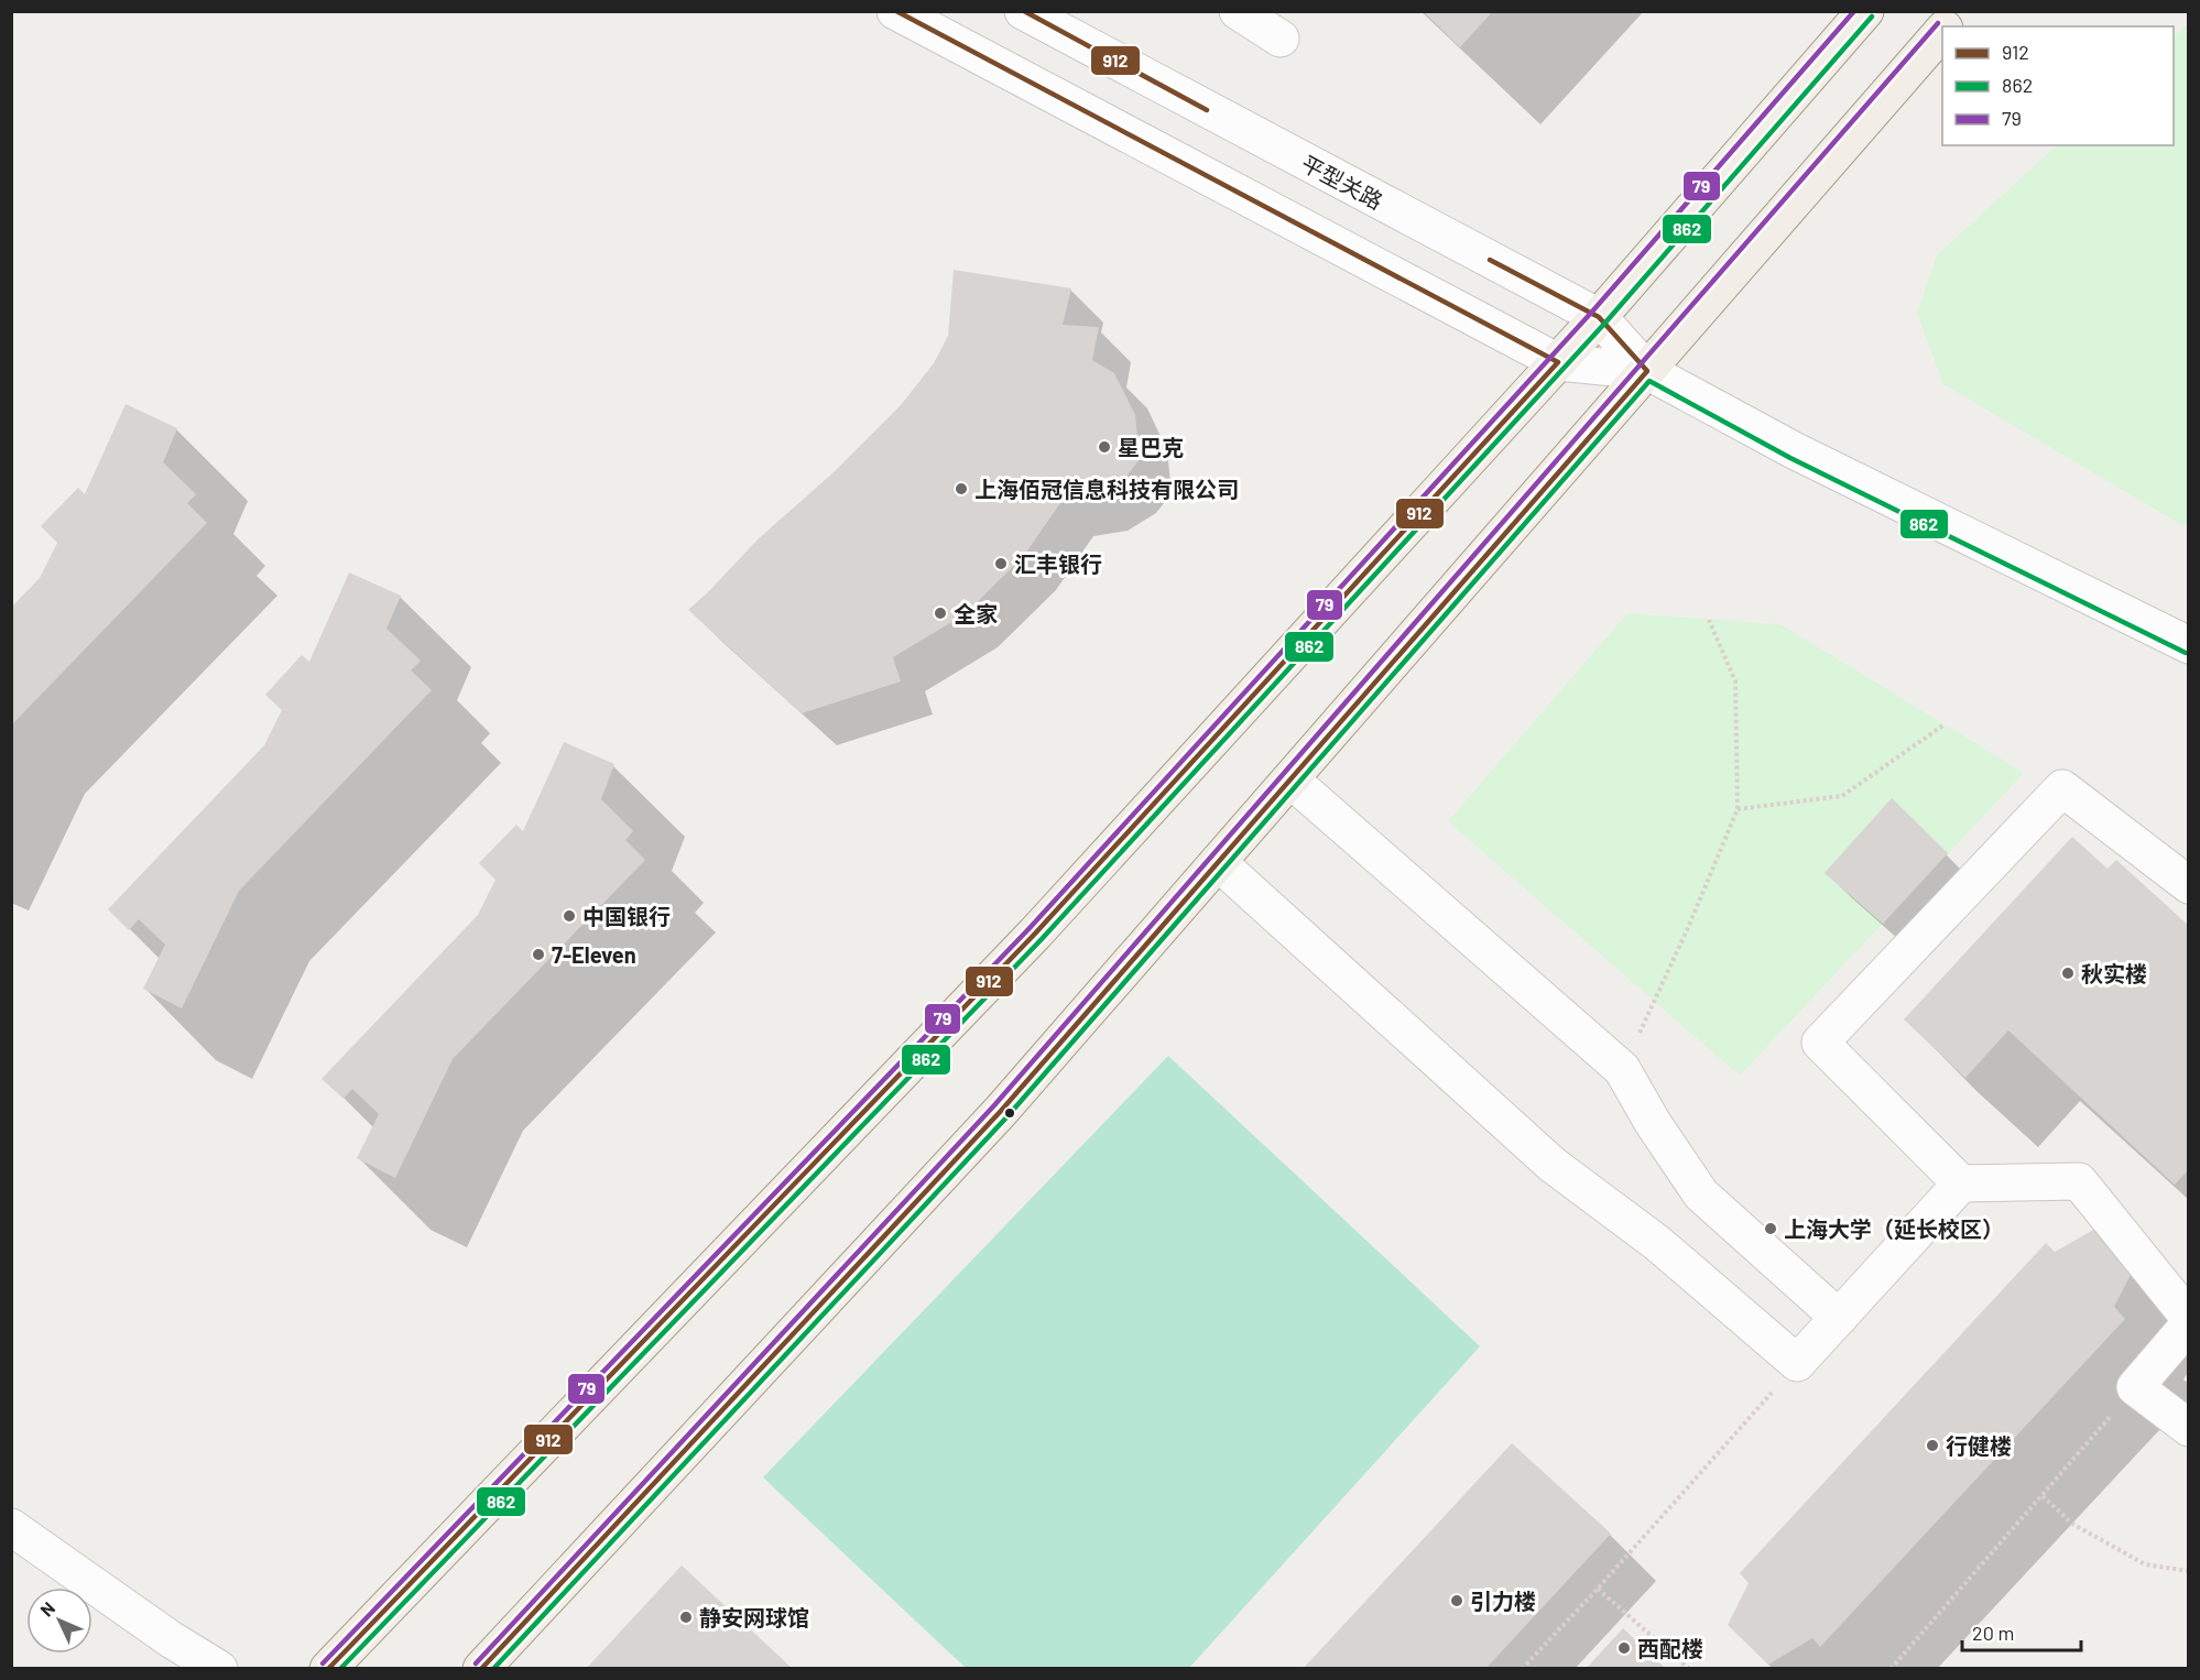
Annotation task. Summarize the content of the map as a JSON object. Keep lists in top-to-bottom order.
{
  "streets": {
    "street": ["平型关路"]
  },
  "places": [
    "星巴克",
    "上海佰冠信息科技有限公司",
    "汇丰银行",
    "全家",
    "中国银行",
    "7-Eleven",
    "秋实楼",
    "上海大学（延长校区）",
    "行健楼",
    "引力楼",
    "静安网球馆",
    "西配楼"
  ],
  "lines": ["transit line 912", "transit line 79", "transit line 862"],
  "legend": ["912", "862", "79"],
  "scale_bar": "20 m",
  "north": "top left"
}
